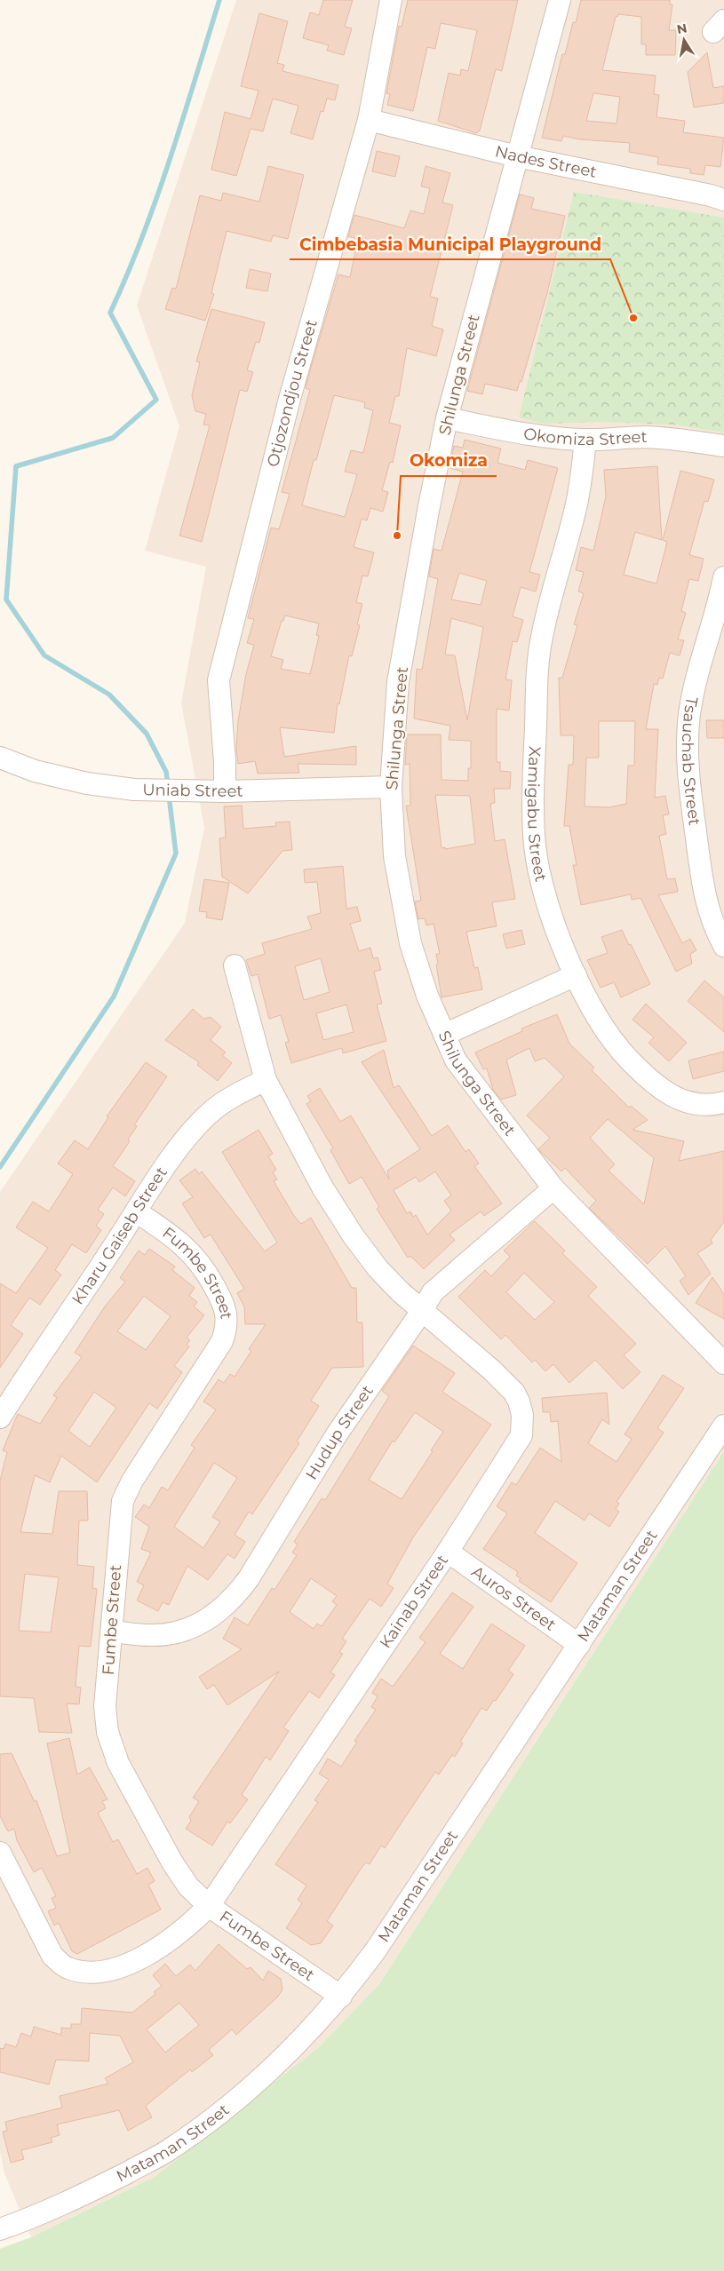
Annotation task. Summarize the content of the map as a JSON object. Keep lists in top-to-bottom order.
{
  "streets": {
    "street": [
      "Nades Street",
      "Shilunga Street",
      "Otjozondjou Street",
      "Okomiza Street",
      "Tsauchab Street",
      "Uniab Street",
      "Xamigabu Street",
      "Kharu Gaiseb Street",
      "Fumbe Street",
      "Hudup Street",
      "Mataman Street",
      "Auros Street",
      "Kainab Street"
    ]
  },
  "crossings": [
    ["Nades Street", "Shilunga Street"],
    ["Nades Street", "Otjozondjou Street"],
    ["Shilunga Street", "Okomiza Street"],
    ["Shilunga Street", "Uniab Street"],
    ["Shilunga Street", "Hudup Street"],
    ["Otjozondjou Street", "Uniab Street"],
    ["Okomiza Street", "Xamigabu Street"],
    ["Kharu Gaiseb Street", "Fumbe Street"],
    ["Kharu Gaiseb Street", "Kainab Street"],
    ["Fumbe Street", "Hudup Street"],
    ["Fumbe Street", "Mataman Street"],
    ["Fumbe Street", "Kainab Street"],
    ["Hudup Street", "Kainab Street"],
    ["Mataman Street", "Auros Street"],
    ["Auros Street", "Kainab Street"]
  ],
  "places": ["Cimbebasia Municipal Playground", "Okomiza"],
  "north": "top"
}
